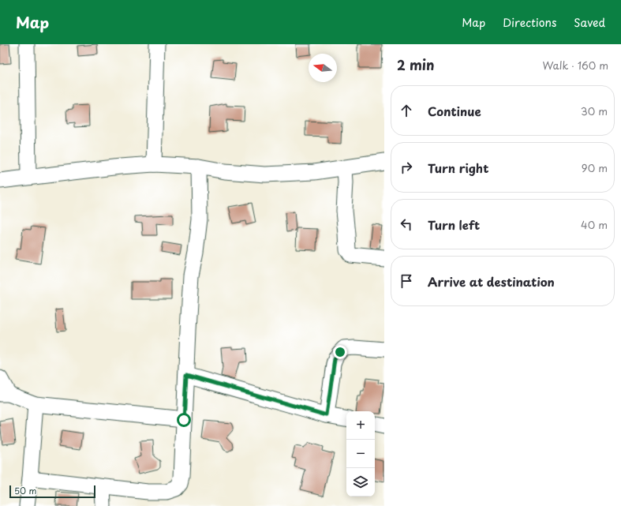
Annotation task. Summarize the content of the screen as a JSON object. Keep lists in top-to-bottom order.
{
  "scale_bar": "50 m",
  "north": "left",
  "page": {
    "header": "Map",
    "nav": ["Map", "Directions", "Saved"],
    "heading": ["2 min", "Walk · 160 m"],
    "list": [
      ["Continue", "30 m"],
      ["Turn right", "90 m"],
      ["Turn left", "40 m"],
      "Arrive at destination"
    ],
    "map_buttons": ["+", "−"],
    "scale": "50 m"
  }
}
